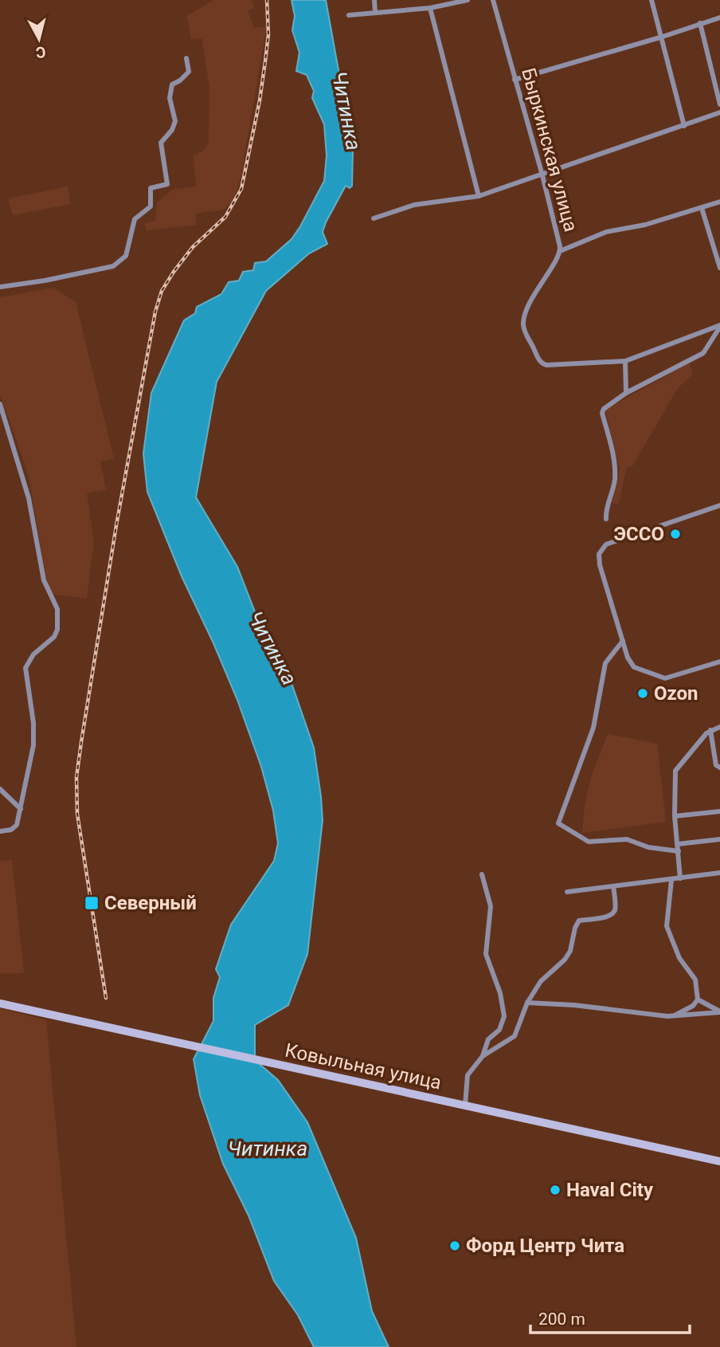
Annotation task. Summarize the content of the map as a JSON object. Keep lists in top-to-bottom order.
{
  "streets": {
    "main road": ["Ковыльная улица"],
    "street": ["Быркинская улица"]
  },
  "water": ["Читинка"],
  "places": {
    "other": [
      "ЭССО",
      "Ozon",
      "Haval Сity",
      "Форд Центр Чита"
    ],
    "transit": ["Северный"]
  },
  "scale_bar": "200 m",
  "north": "bottom"
}
